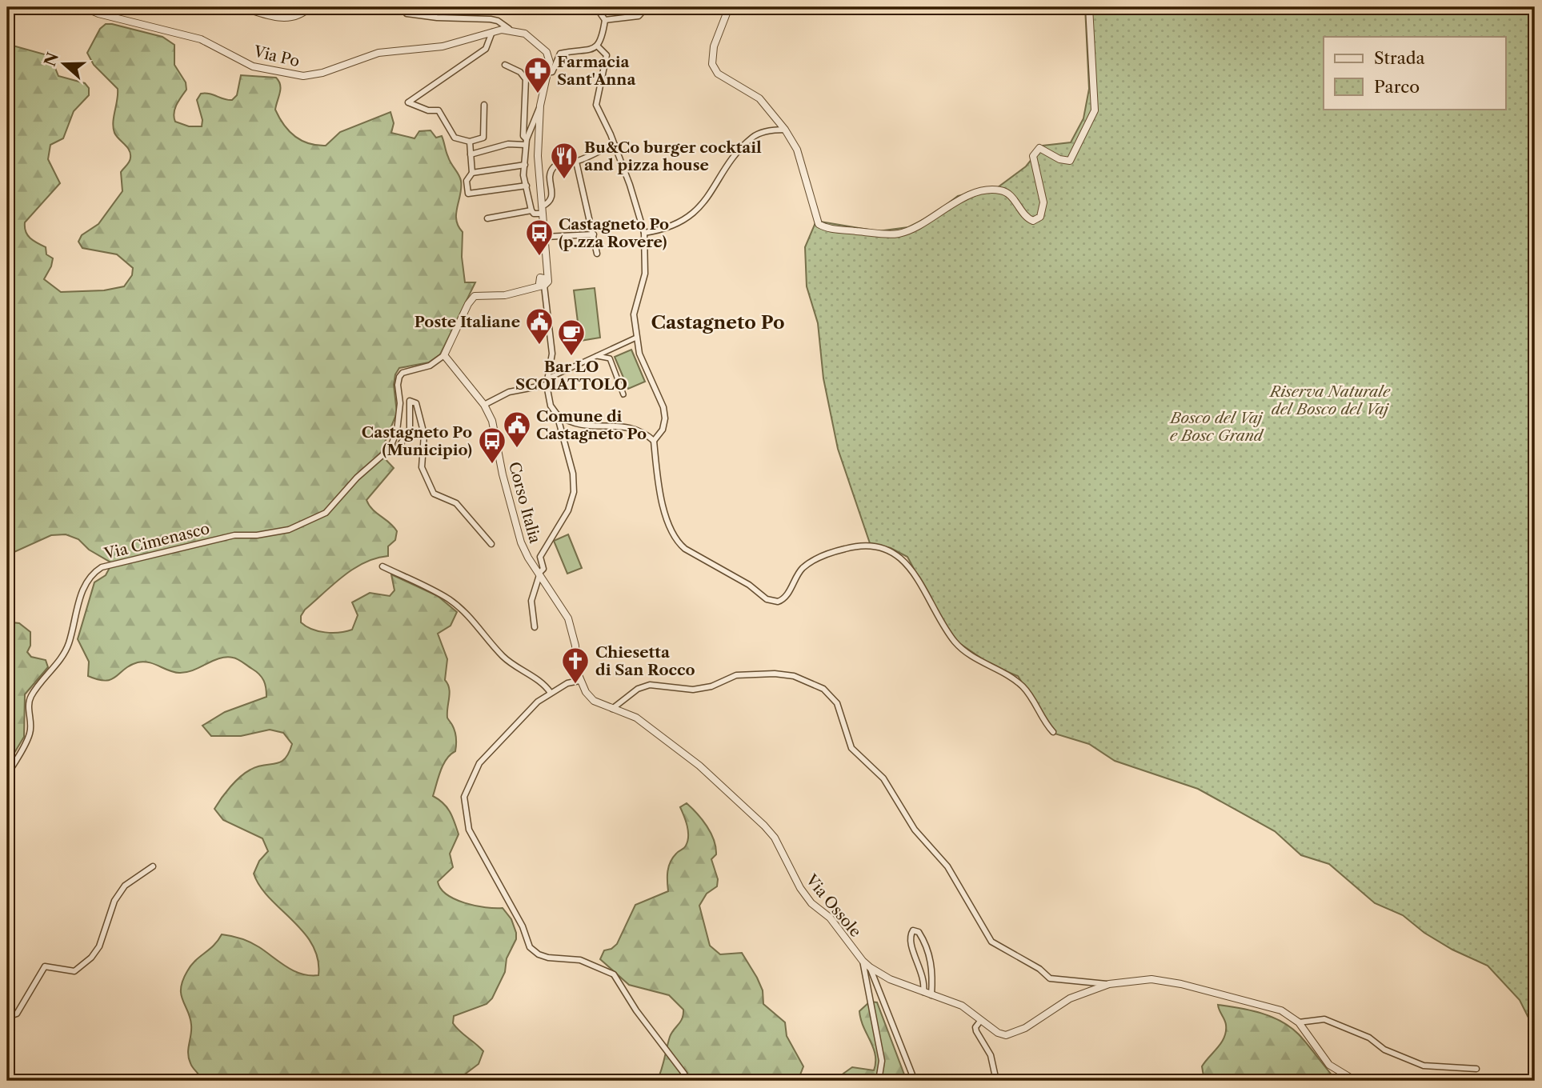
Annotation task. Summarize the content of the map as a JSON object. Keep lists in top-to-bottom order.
{
  "streets": {
    "street": [
      "Via Po",
      "Corso Italia",
      "Via Cimenasco",
      "Via Ossole"
    ]
  },
  "crossings": [
    ["Corso Italia", "Via Ossole"]
  ],
  "districts": ["Castagneto Po"],
  "parks": ["Riserva Naturale del Bosco del Vaj", "Bosco del Vaj e Bosc Grand"],
  "places": {
    "pharmacy": ["Farmacia Sant'Anna"],
    "restaurant": ["Bu&Co burger cocktail and pizza house"],
    "bus stop": ["Castagneto Po (p.zza Rovere)", "Castagneto Po (Municipio)"],
    "public building": ["Poste Italiane", "Comune di Castagneto Po"],
    "cafe": ["Bar LO SCOIATTOLO"],
    "church": ["Chiesetta di San Rocco"]
  },
  "legend": ["Strada", "Parco"],
  "north": "left"
}
